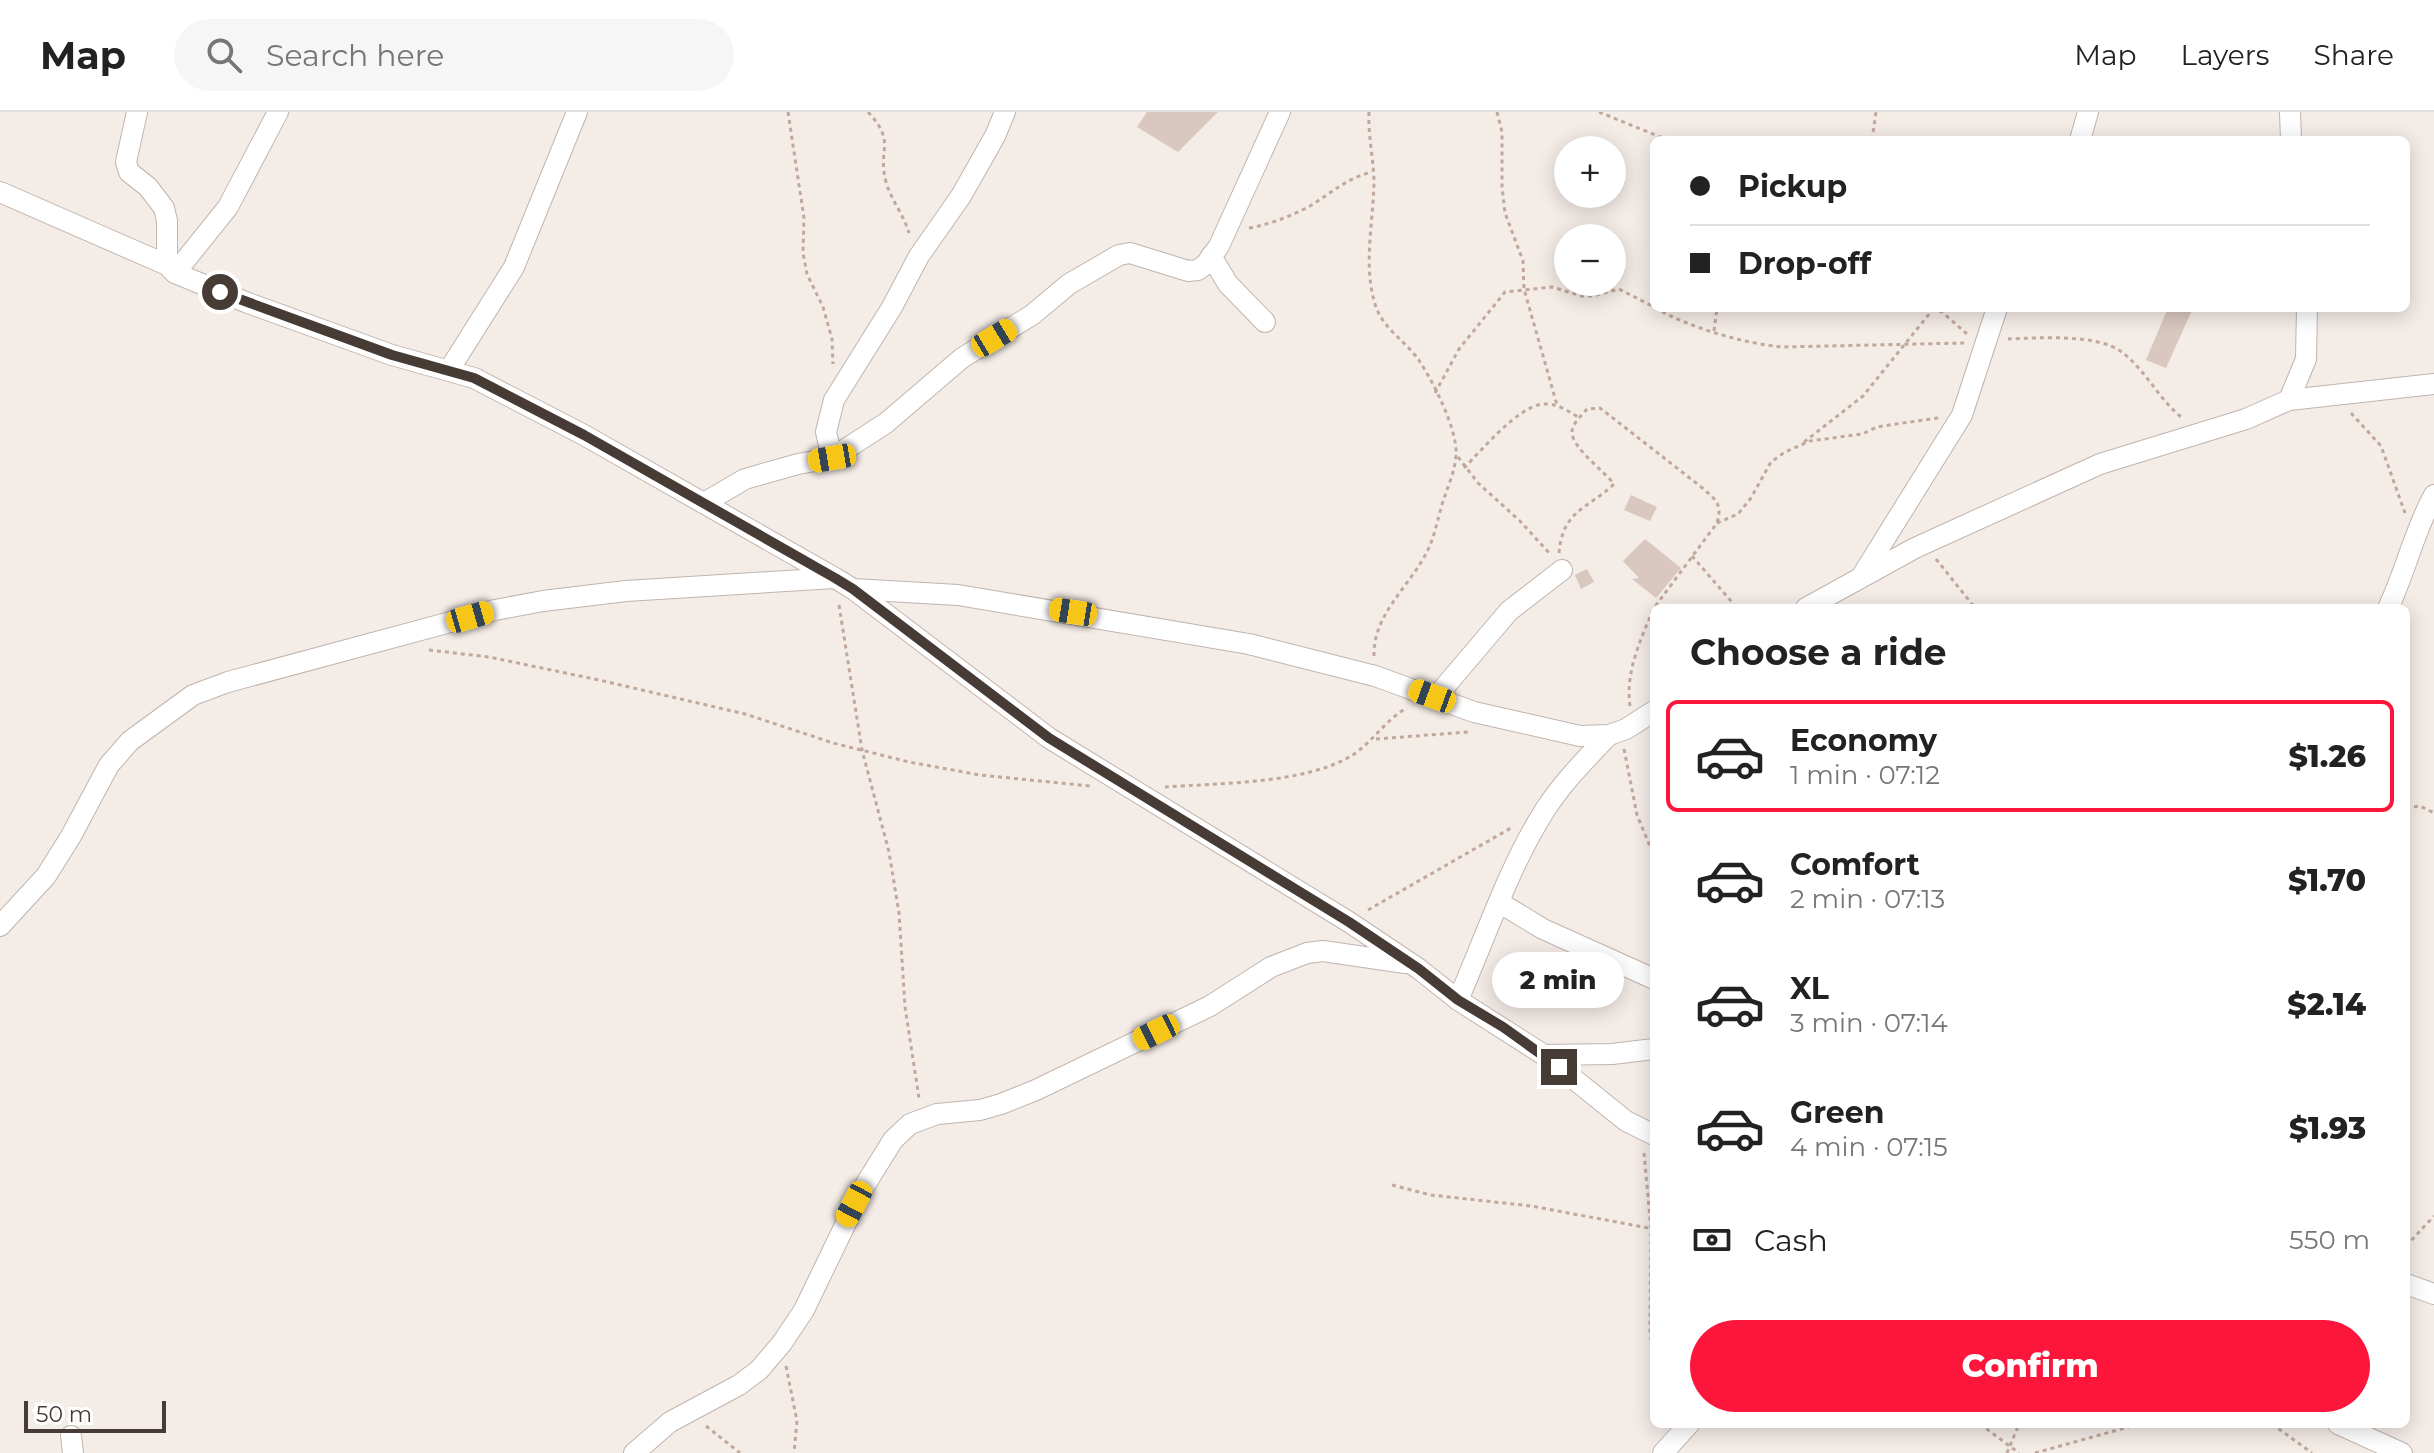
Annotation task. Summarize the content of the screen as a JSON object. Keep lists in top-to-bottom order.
{
  "scale_bar": "50 m",
  "page": {
    "header": "Map",
    "search": "Search here",
    "nav": ["Map", "Layers", "Share"],
    "map_buttons": ["+", "−"],
    "banner": ["Pickup", "Drop-off"],
    "heading": "Choose a ride",
    "list": [
      {
        "name": "Economy",
        "note": "1 min · 07:12",
        "value": "$1.26"
      },
      {
        "name": "Comfort",
        "note": "2 min · 07:13",
        "value": "$1.70"
      },
      {
        "name": "XL",
        "note": "3 min · 07:14",
        "value": "$2.14"
      },
      {
        "name": "Green",
        "note": "4 min · 07:15",
        "value": "$1.93"
      }
    ],
    "bubble": "2 min",
    "pay": ["Cash", "550 m"],
    "buttons": "Confirm",
    "scale": "50 m"
  }
}
